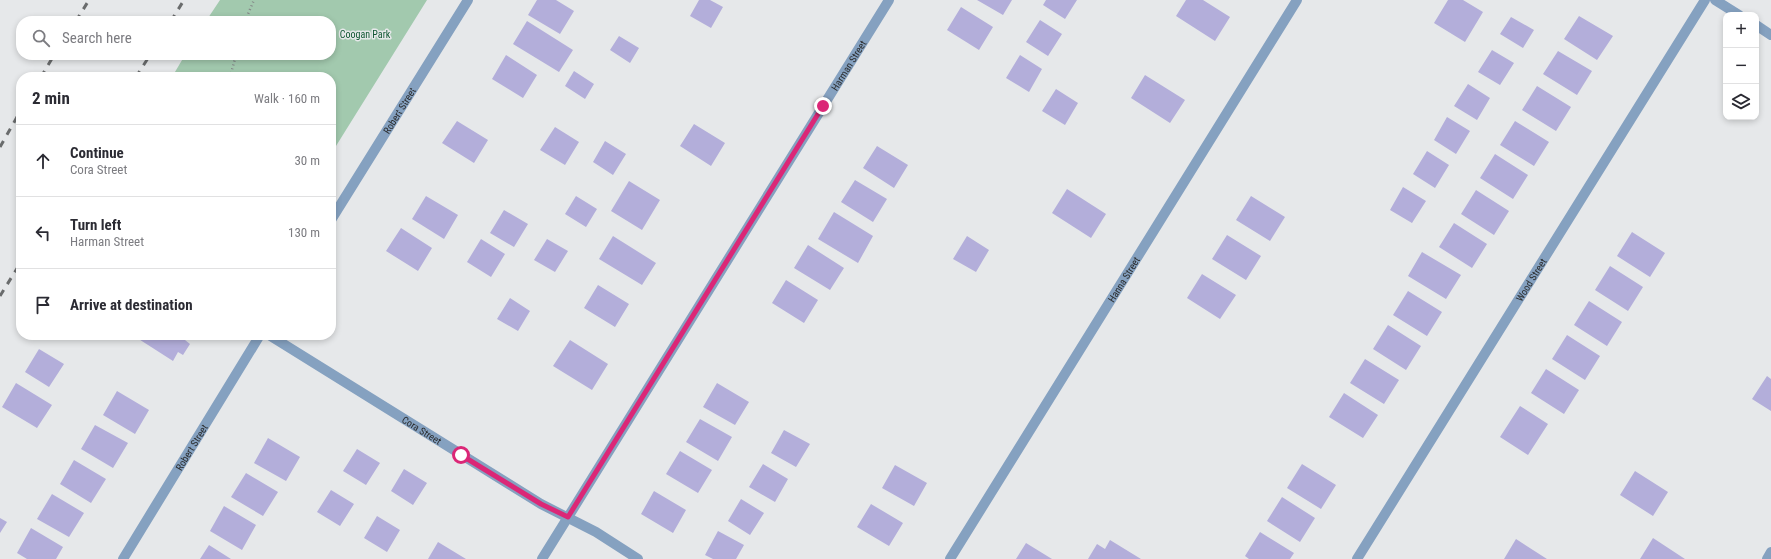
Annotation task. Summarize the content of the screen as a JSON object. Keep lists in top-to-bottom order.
{
  "streets": {
    "street": [
      "Harman Street",
      "Robert Street",
      "Wood Street",
      "Hanna Street",
      "Cora Street"
    ]
  },
  "crossings": [
    ["Harman Street", "Cora Street"]
  ],
  "parks": ["Coogan Park"],
  "page": {
    "map_buttons": ["+", "−"],
    "search": "Search here",
    "heading": ["2 min", "Walk · 160 m"],
    "list": [
      ["Continue", "Cora Street", "30 m"],
      ["Turn left", "Harman Street", "130 m"],
      "Arrive at destination"
    ]
  }
}
